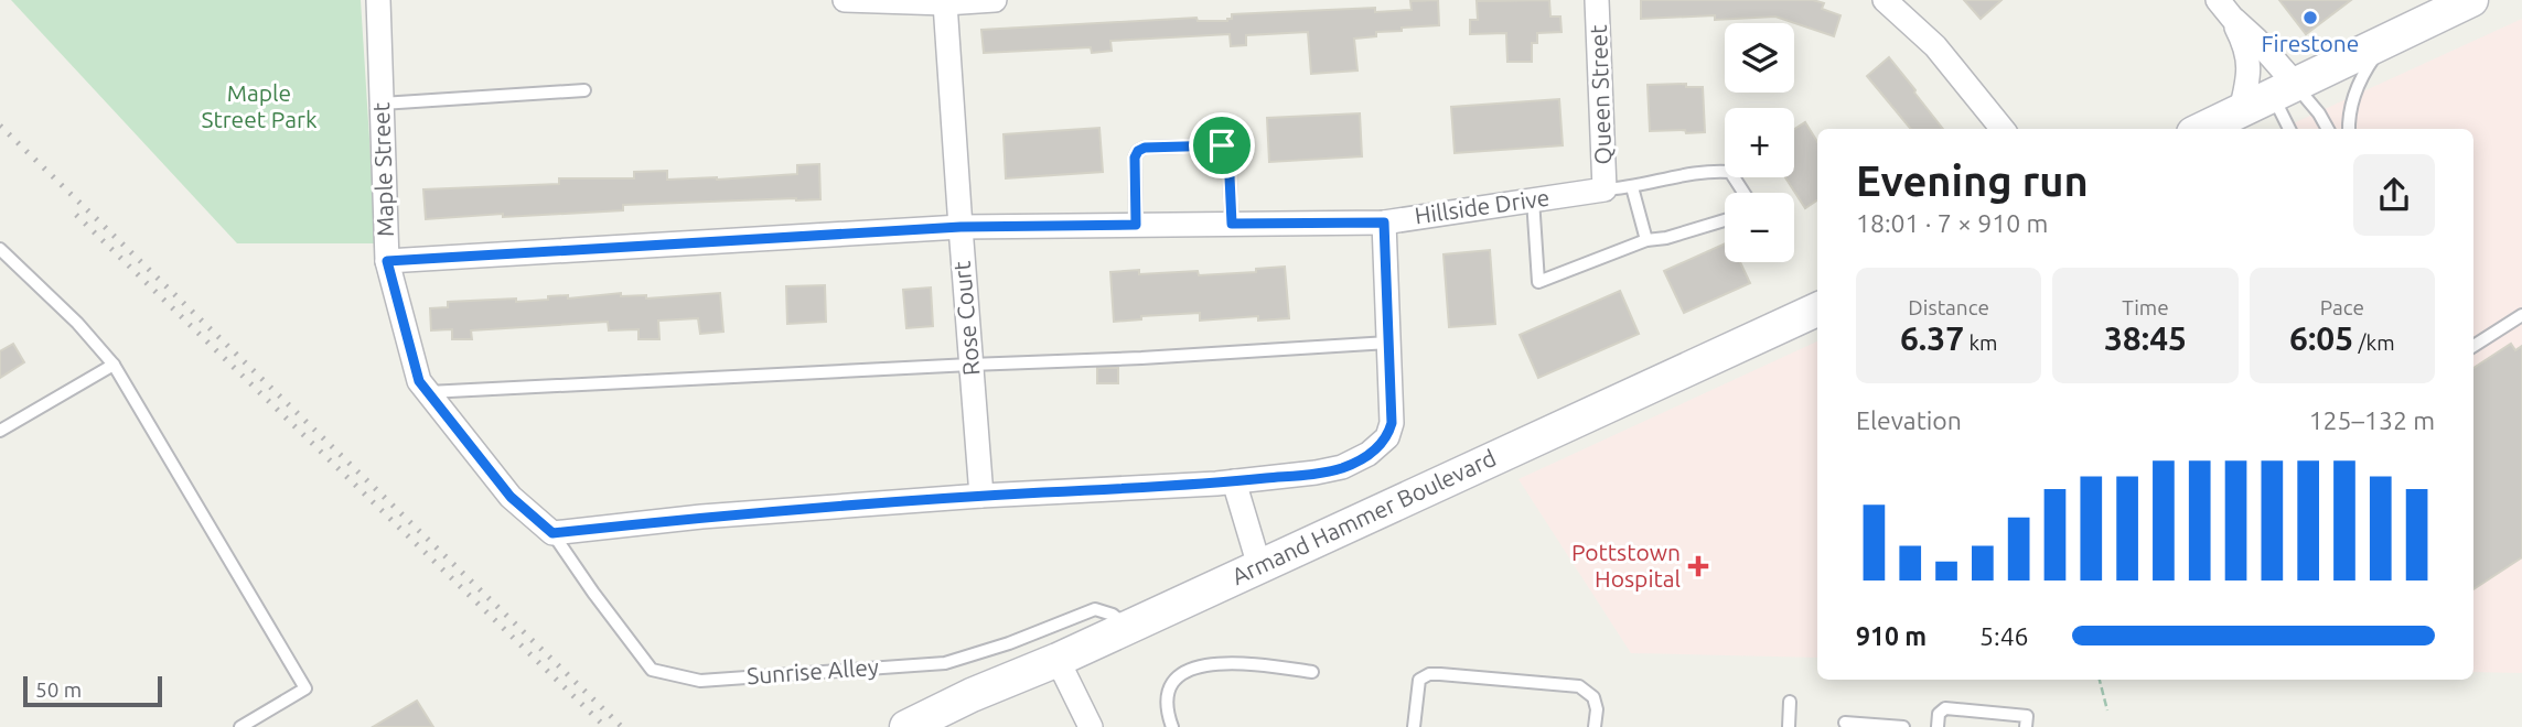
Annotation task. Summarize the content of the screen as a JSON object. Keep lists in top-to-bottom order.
{
  "streets": {
    "street": [
      "Queen Street",
      "Maple Street",
      "Hillside Drive",
      "Rose Court",
      "Armand Hammer Boulevard"
    ],
    "lane": ["Sunrise Alley"]
  },
  "crossings": [
    ["Queen Street", "Hillside Drive"],
    ["Maple Street", "Hillside Drive"],
    ["Hillside Drive", "Rose Court"],
    ["Armand Hammer Boulevard", "Sunrise Alley"]
  ],
  "parks": ["Maple Street Park"],
  "places": {
    "other": ["Firestone"],
    "health": ["Pottstown Hospital"]
  },
  "scale_bar": "50 m",
  "page": {
    "map_buttons": ["+", "−"],
    "heading": ["Evening run", "18:01 · 7 × 910 m"],
    "stats": [
      ["Distance", "6.37 km"],
      ["Time", "38:45"],
      ["Pace", "6:05 /km"]
    ],
    "chart": ["Elevation", "125–132 m"],
    "list": [
      {
        "name": "910 m",
        "note": "5:46"
      }
    ],
    "scale": "50 m"
  }
}
